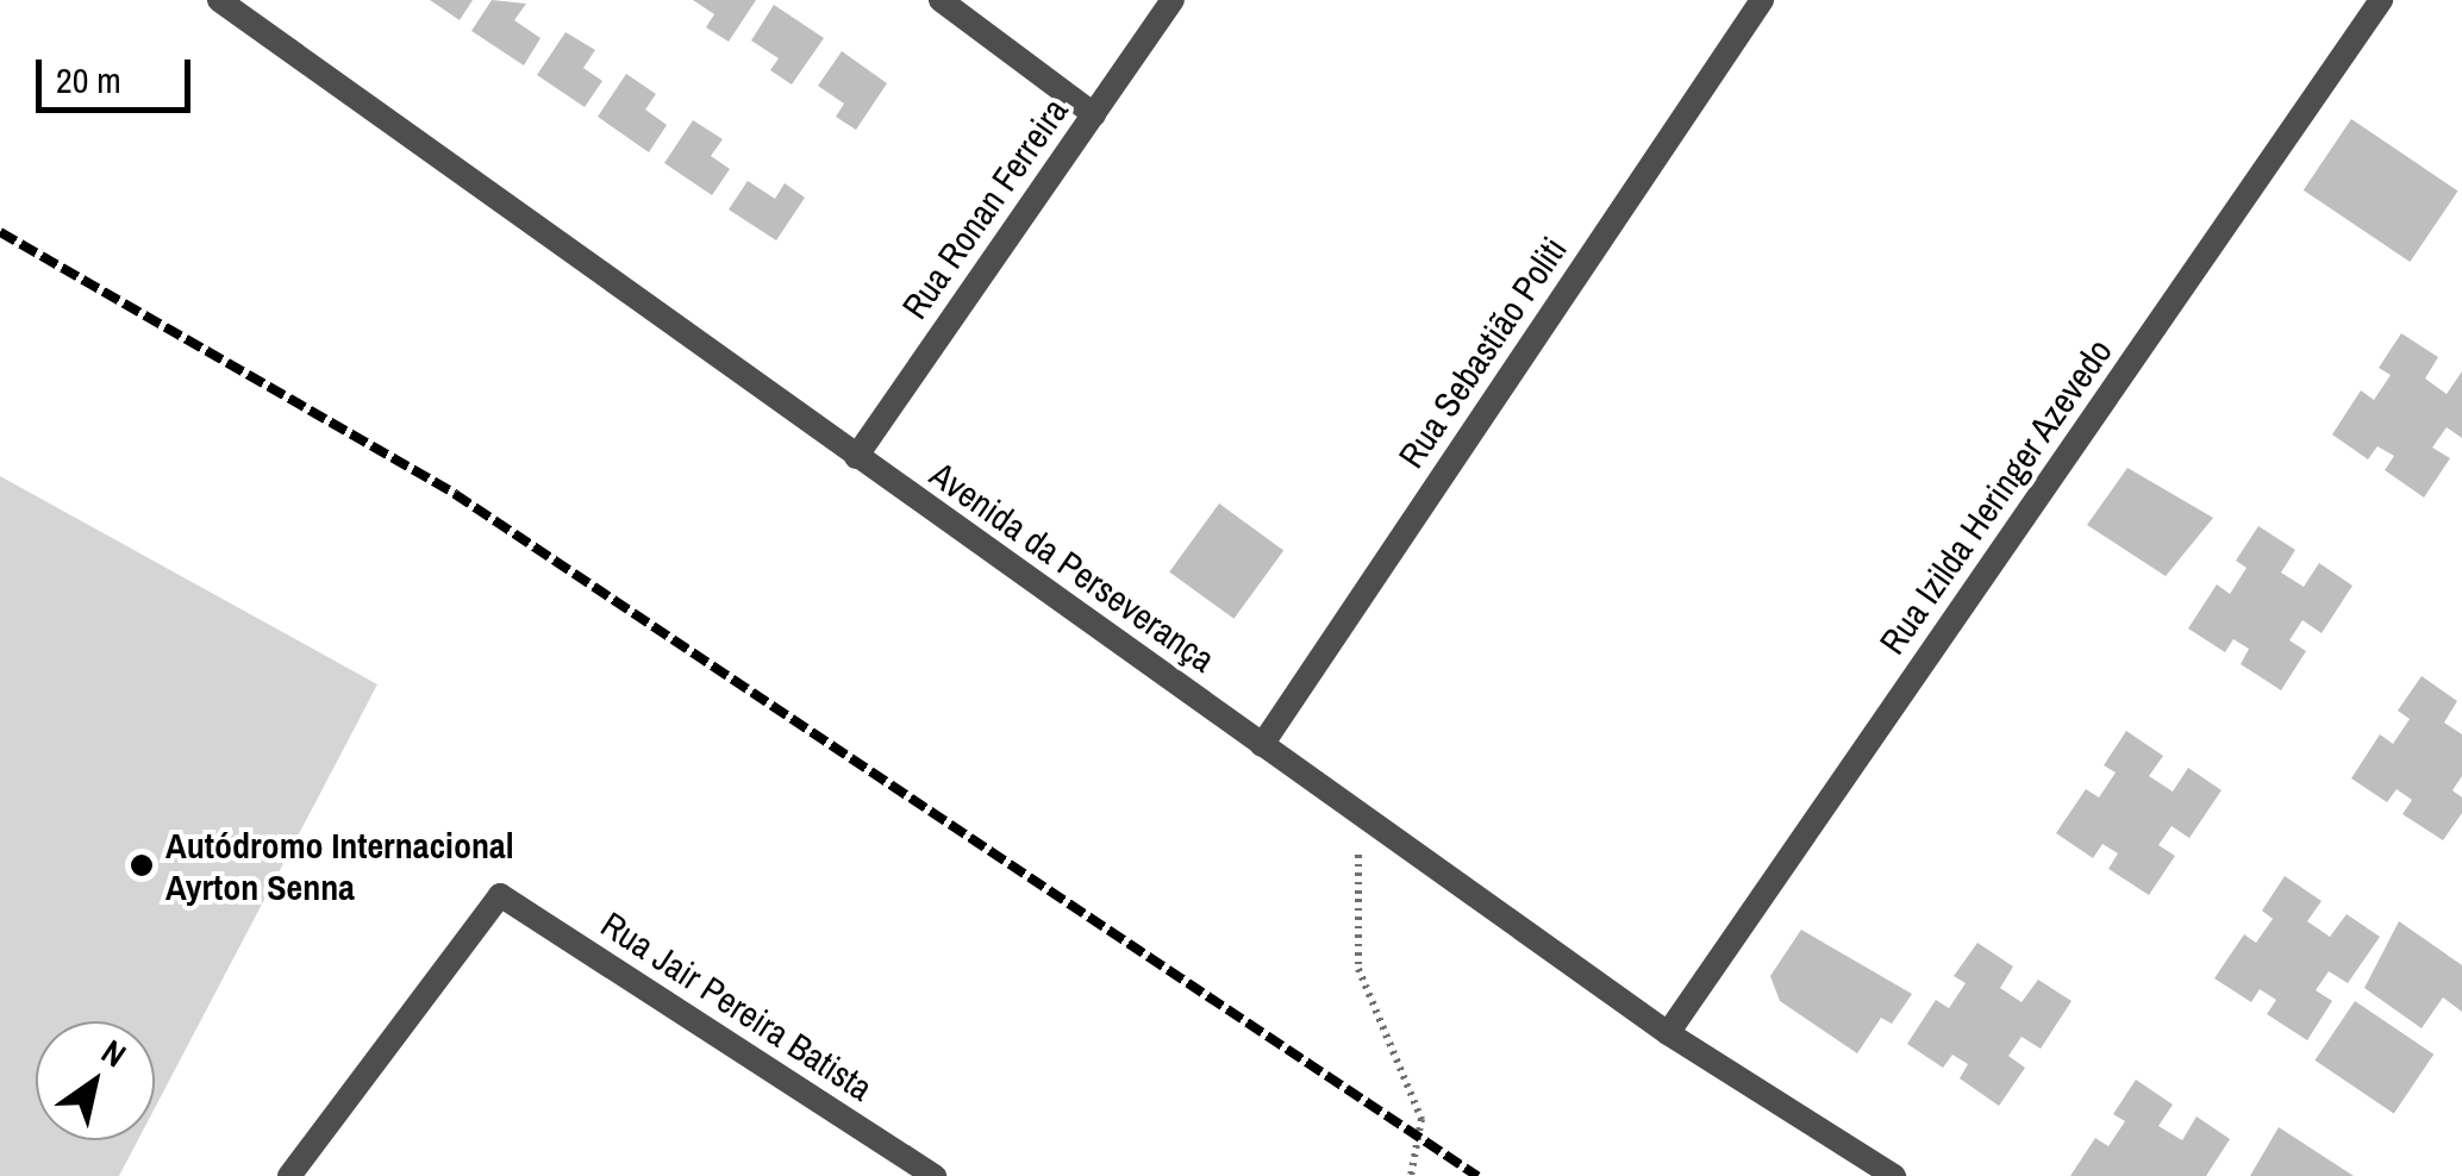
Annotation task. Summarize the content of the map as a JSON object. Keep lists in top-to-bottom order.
{
  "streets": {
    "street": [
      "Rua Ronan Ferreira",
      "Rua Sebastião Politi",
      "Rua Izilda Heringer Azevedo",
      "Avenida da Perseverança",
      "Rua Jair Pereira Batista"
    ]
  },
  "crossings": [
    ["Rua Ronan Ferreira", "Avenida da Perseverança"],
    ["Rua Sebastião Politi", "Avenida da Perseverança"],
    ["Rua Izilda Heringer Azevedo", "Avenida da Perseverança"]
  ],
  "places": ["Autódromo Internacional Ayrton Senna"],
  "scale_bar": "20 m",
  "north": "top right"
}
